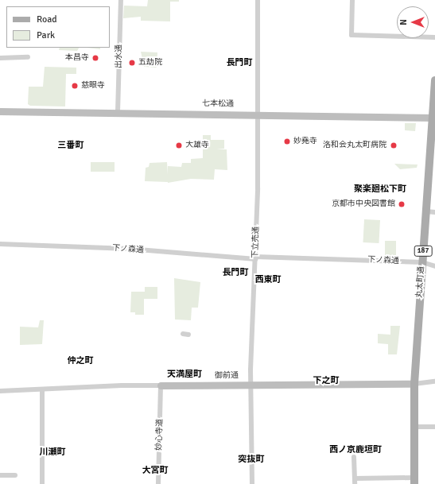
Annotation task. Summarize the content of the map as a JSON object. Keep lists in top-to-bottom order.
{
  "streets": {
    "main road": ["187", "丸太町通"],
    "street": [
      "出水通",
      "七本松通",
      "下立売通",
      "下ノ森通",
      "御前通",
      "妙心寺道"
    ]
  },
  "crossings": [
    ["出水通", "七本松通"],
    ["七本松通", "下立売通"],
    ["七本松通", "丸太町通"],
    ["下立売通", "下ノ森通"],
    ["下立売通", "御前通"],
    ["下ノ森通", "丸太町通"],
    ["丸太町通", "御前通"],
    ["御前通", "妙心寺道"]
  ],
  "districts": [
    "長門町",
    "三番町",
    "聚楽廻松下町",
    "長門町",
    "西東町",
    "仲之町",
    "天満屋町",
    "下之町",
    "西ノ京鹿垣町",
    "川瀬町",
    "突抜町",
    "大宮町"
  ],
  "places": [
    "本昌寺",
    "五劫院",
    "慈眼寺",
    "妙堯寺",
    "大雄寺",
    "洛和会丸太町病院",
    "京都市中央図書館"
  ],
  "legend": ["Road", "Park"],
  "north": "left"
}
